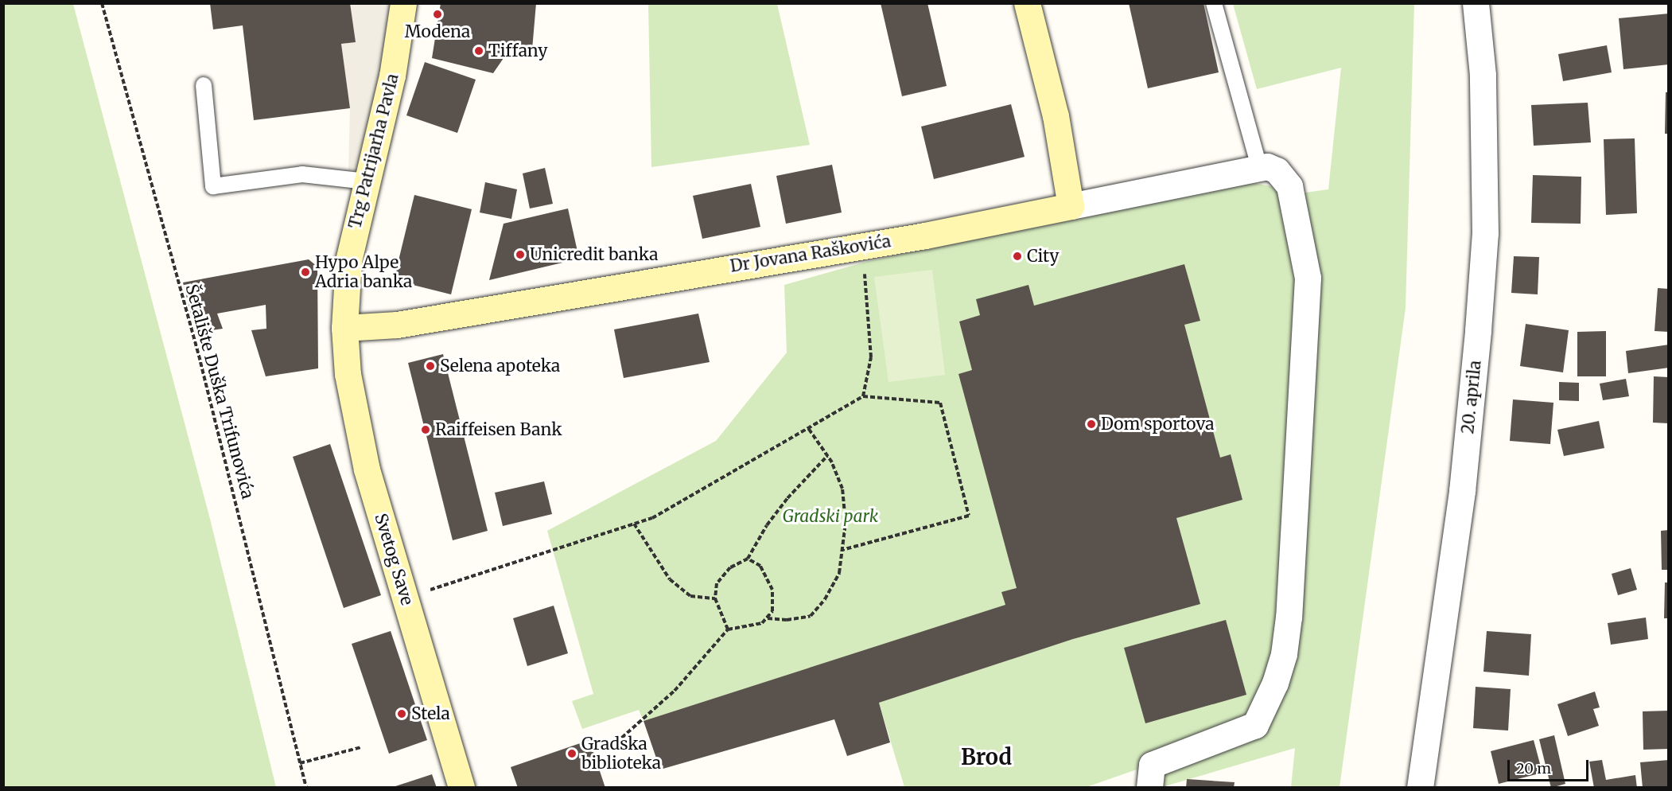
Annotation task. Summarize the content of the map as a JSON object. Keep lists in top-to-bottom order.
{
  "streets": {
    "street": [
      "Trg Patrijarha Pavla",
      "Dr Jovana Raškovića",
      "20. aprila",
      "Svetog Save"
    ],
    "path": ["Šetalište Duška Trifunovića"]
  },
  "crossings": [
    ["Trg Patrijarha Pavla", "Dr Jovana Raškovića"],
    ["Trg Patrijarha Pavla", "Svetog Save"],
    ["Dr Jovana Raškovića", "Svetog Save"]
  ],
  "districts": ["Brod"],
  "parks": ["Gradski park"],
  "places": [
    "Modena",
    "Tiffany",
    "Unicredit banka",
    "City",
    "Hypo Alpe Adria banka",
    "Selena apoteka",
    "Dom sportova",
    "Raiffeisen Bank",
    "Stela",
    "Gradska biblioteka"
  ],
  "scale_bar": "20 m"
}
